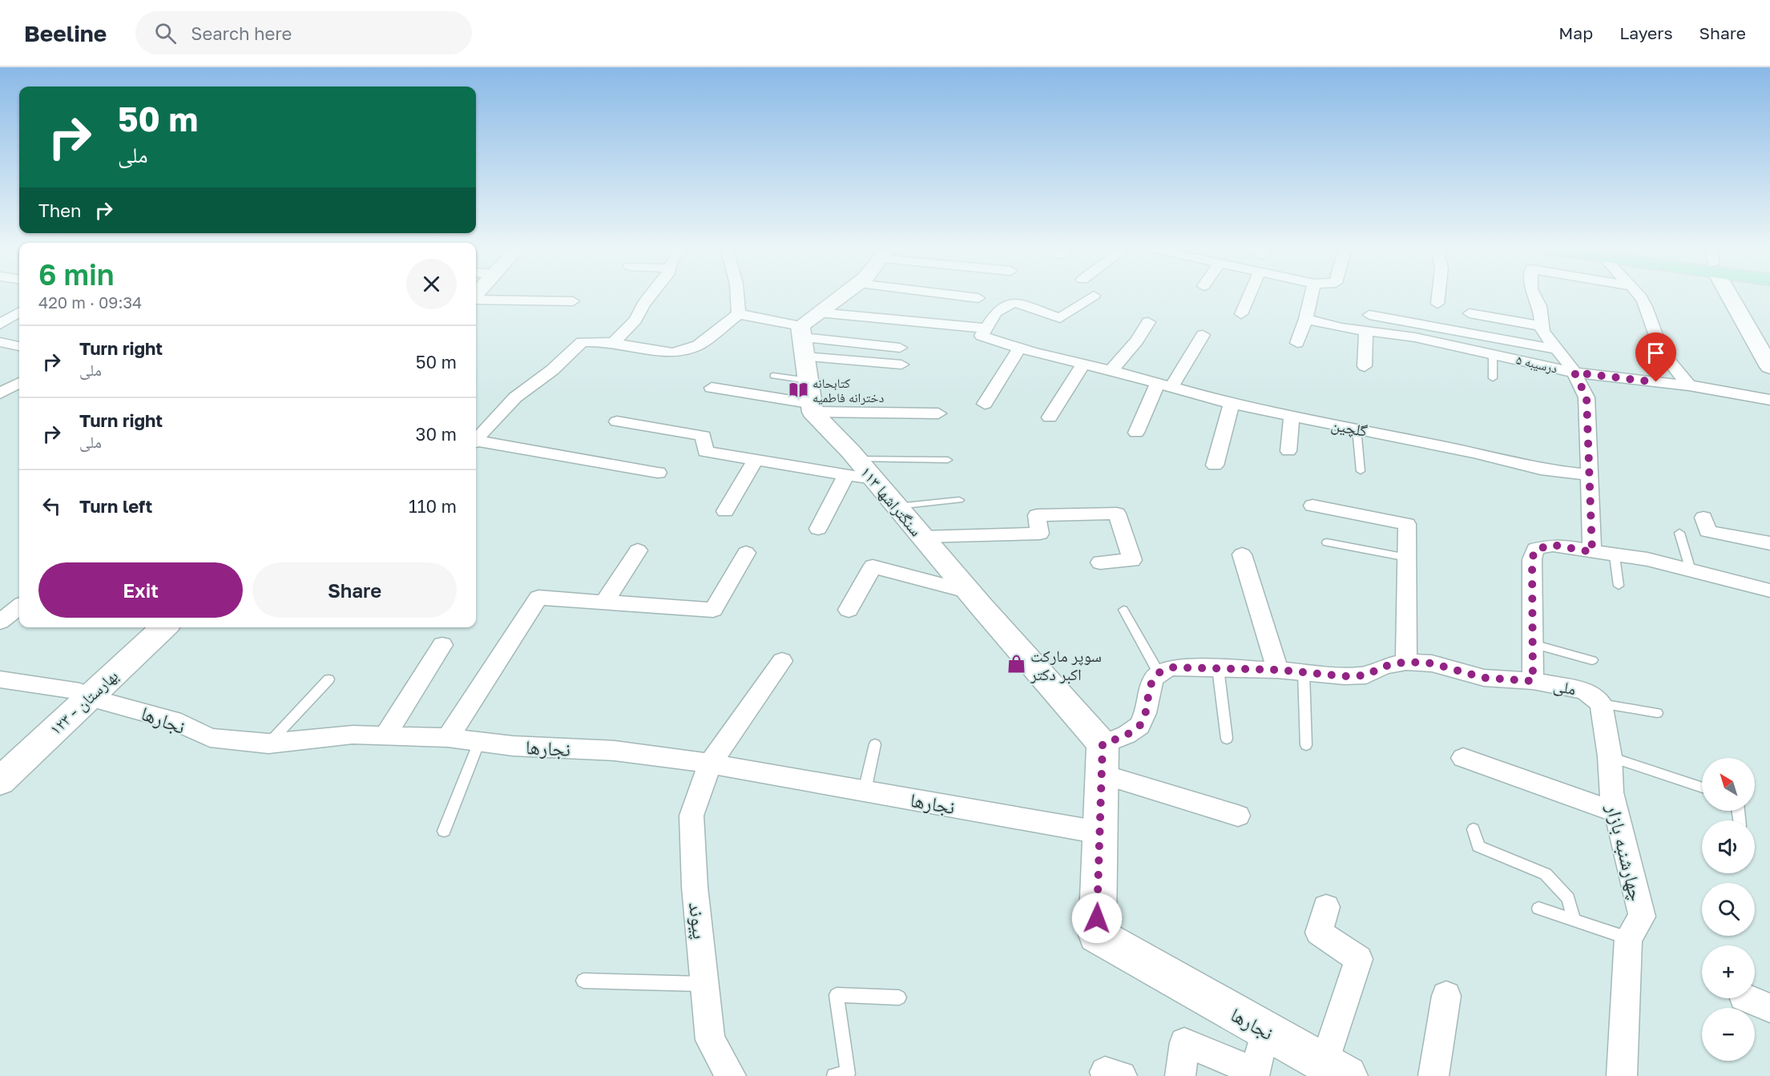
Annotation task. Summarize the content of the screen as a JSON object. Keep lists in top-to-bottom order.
{
  "streets": {
    "street": [
      "درسیبه ۵",
      "گلچین",
      "سنگتراشها ۱۱۳",
      "ملی",
      "بهارستان - ۱۲۳",
      "نجارها",
      "چهارشنبه بازار",
      "پیوند"
    ]
  },
  "crossings": [
    ["سنگتراشها ۱۱۳", "نجارها"],
    ["ملی", "چهارشنبه بازار"],
    ["بهارستان - ۱۲۳", "نجارها"],
    ["نجارها", "پیوند"]
  ],
  "places": {
    "library": ["کتابحانه دخترانه فاطمیه"],
    "shop": ["سوپر مارکت اکبر دکتر"]
  },
  "north": "top left",
  "page": {
    "header": "Beeline",
    "search": "Search here",
    "nav": ["Map", "Layers", "Share"],
    "turn": ["50 m", "ملی"],
    "then": "Then",
    "heading": ["6 min", "420 m · 09:34"],
    "list": [
      {
        "name": "Turn right",
        "note": "ملی",
        "value": "50 m"
      },
      {
        "name": "Turn right",
        "note": "ملی",
        "value": "30 m"
      },
      {
        "name": "Turn left",
        "value": "110 m"
      }
    ],
    "buttons": ["Exit", "Share"],
    "map_buttons": ["+", "−"]
  }
}
